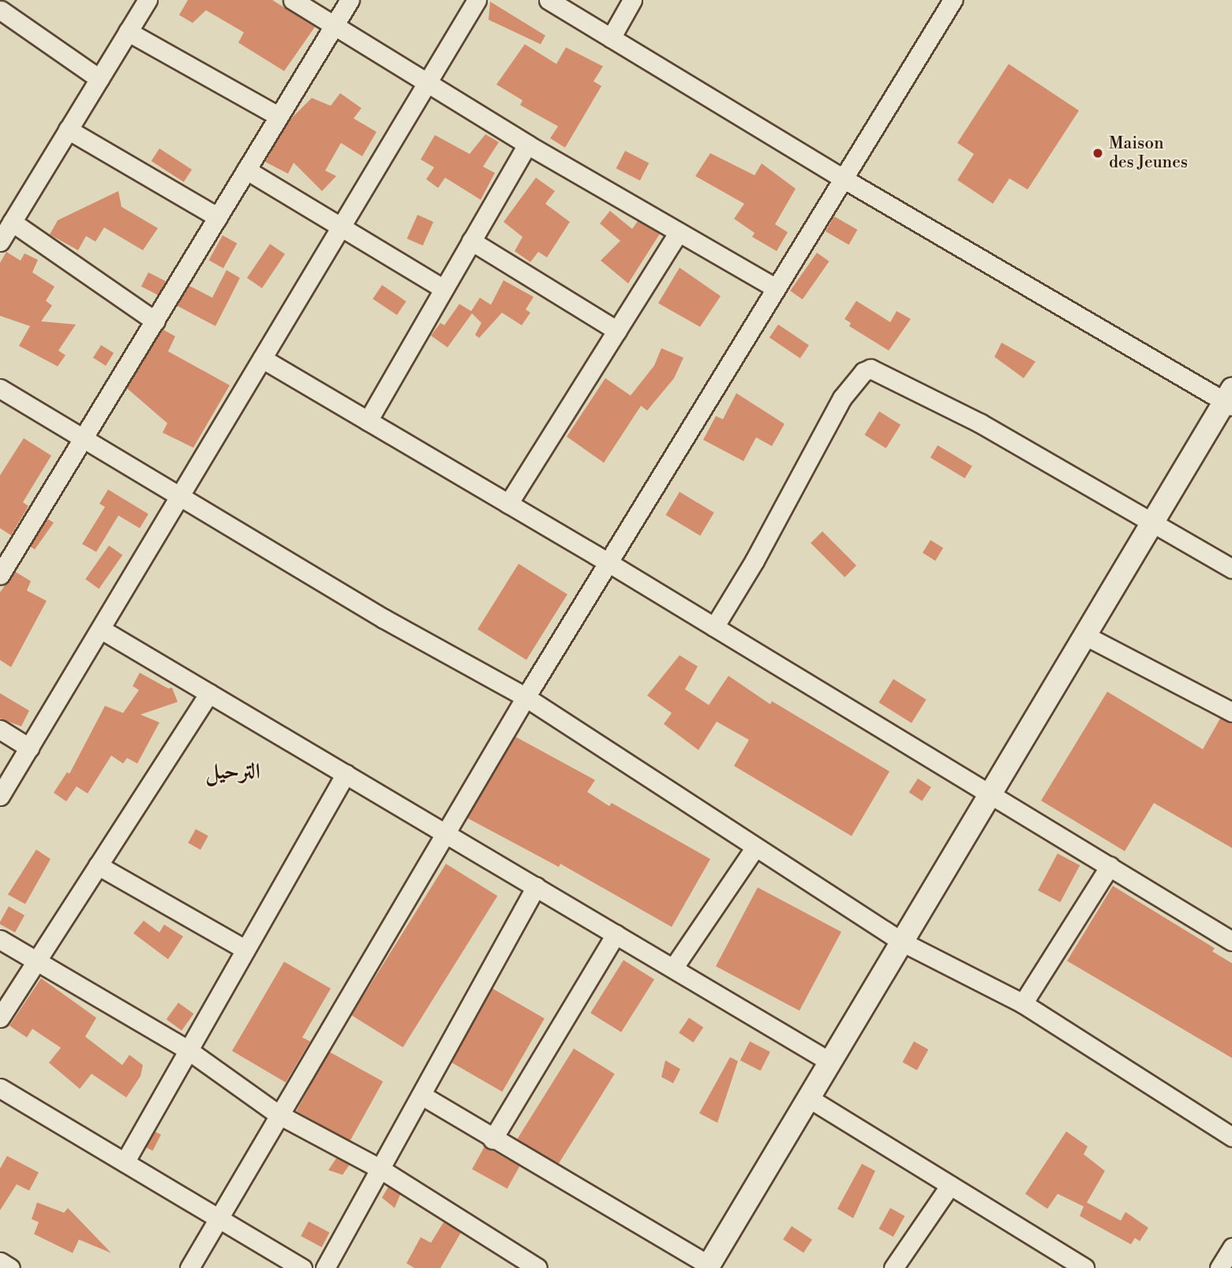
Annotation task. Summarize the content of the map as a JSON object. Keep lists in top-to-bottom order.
{
  "districts": ["الترحيل"],
  "places": ["Maison des Jeunes"]
}
